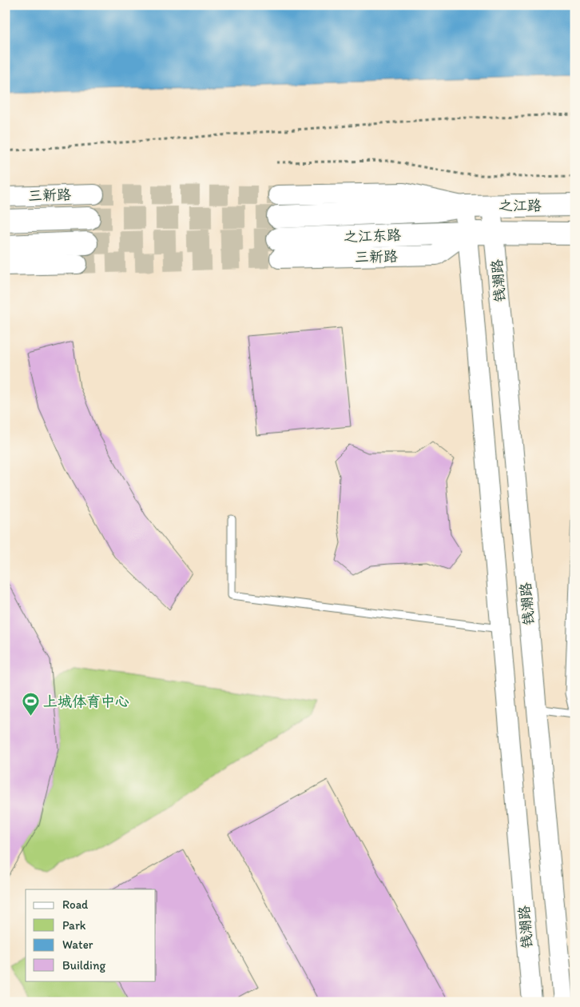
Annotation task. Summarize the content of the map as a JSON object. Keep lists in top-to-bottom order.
{
  "streets": {
    "main road": [
      "三新路",
      "之江路",
      "之江东路",
      "钱潮路"
    ]
  },
  "crossings": [
    ["之江路", "之江东路"],
    ["之江路", "钱潮路"],
    ["之江东路", "钱潮路"]
  ],
  "places": {
    "sports": ["上城体育中心"]
  },
  "legend": [
    "Road",
    "Park",
    "Water",
    "Building"
  ]
}
